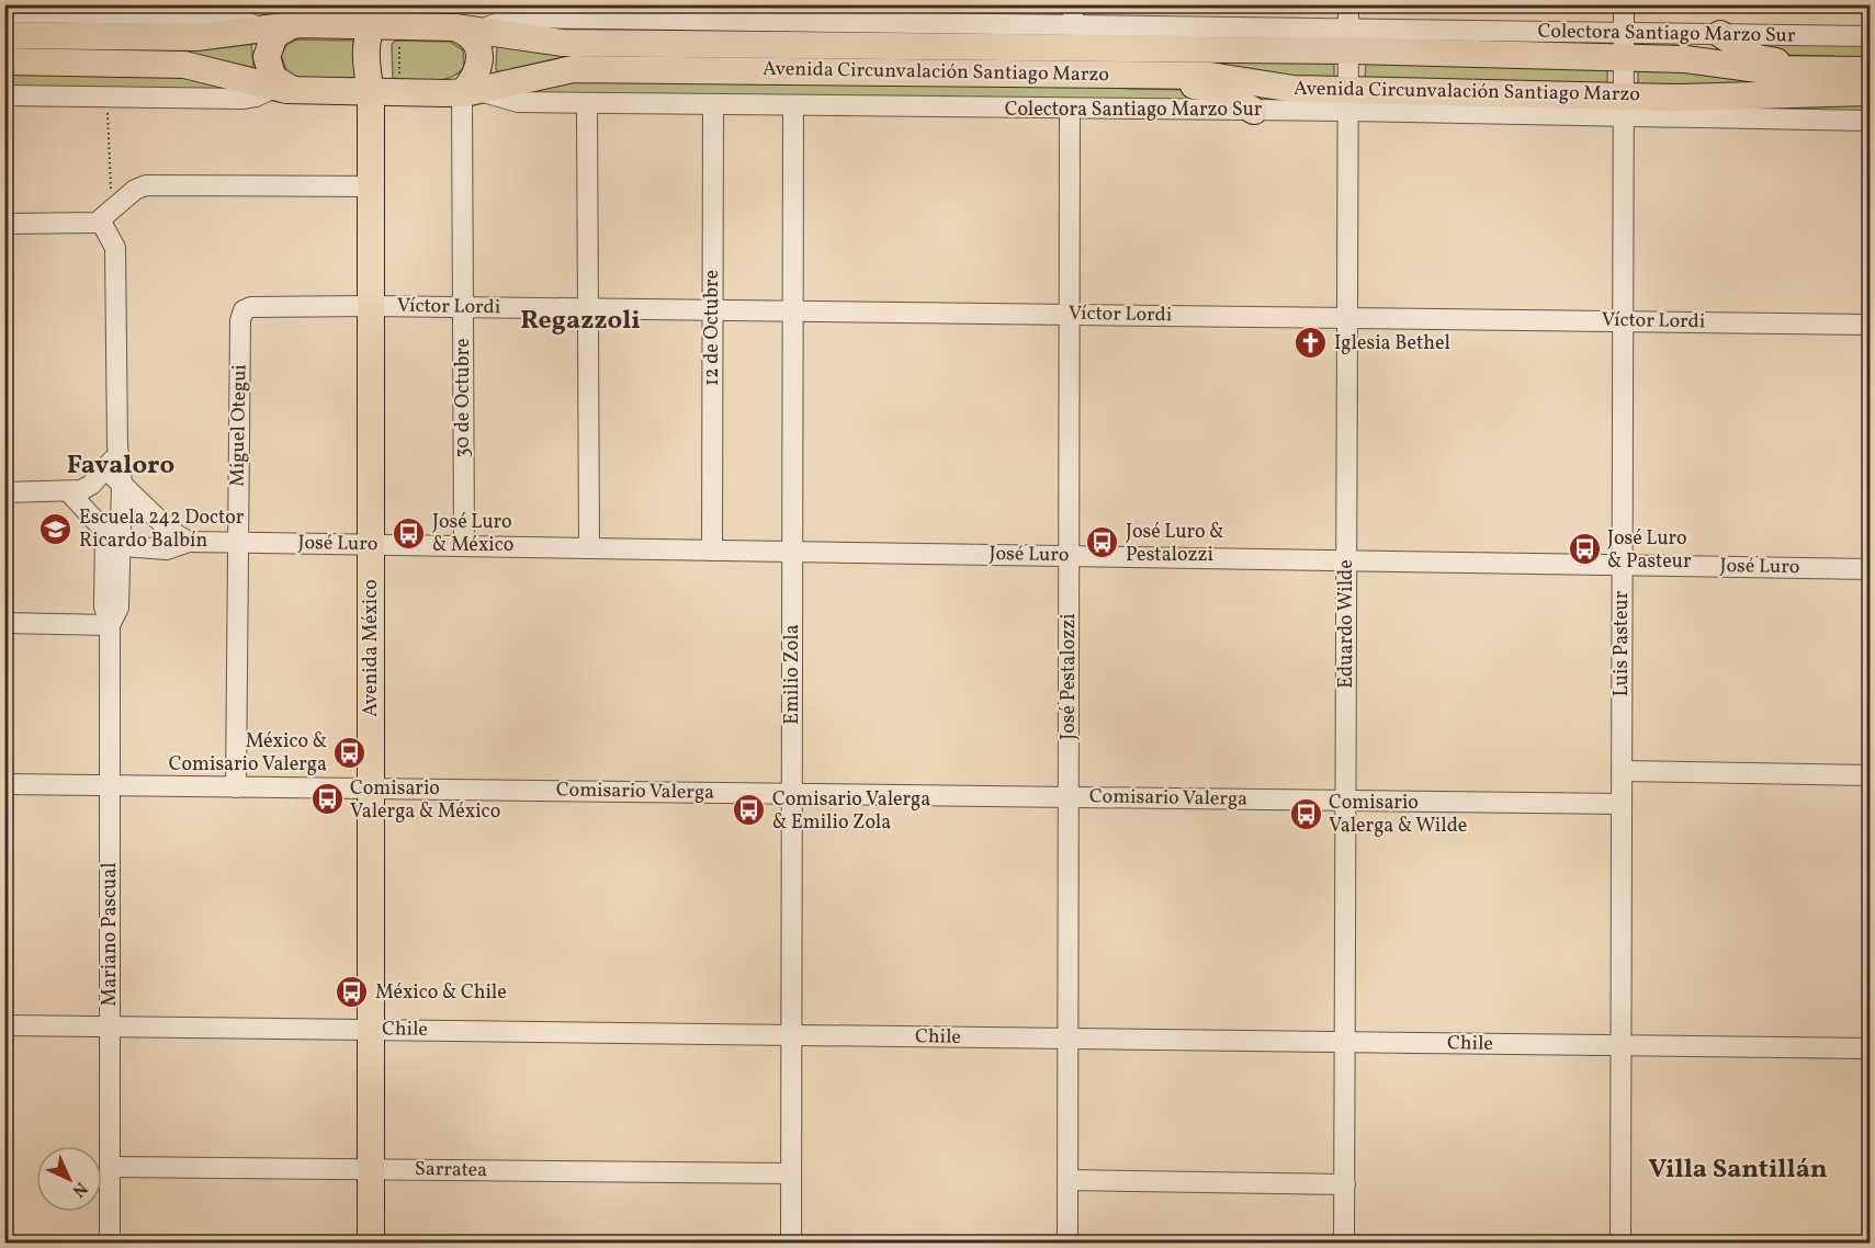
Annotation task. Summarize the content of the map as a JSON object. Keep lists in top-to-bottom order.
{
  "streets": {
    "main road": ["Avenida Circunvalación Santiago Marzo", "Avenida México"],
    "street": [
      "Colectora Santiago Marzo Sur",
      "Víctor Lordi",
      "12 de Octubre",
      "30 de Octubre",
      "Miguel Otegui",
      "José Luro",
      "Eduardo Wilde",
      "Luis Pasteur",
      "Emilio Zola",
      "José Pestalozzi",
      "Comisario Valerga",
      "Mariano Pascual",
      "Chile",
      "Sarratea"
    ]
  },
  "crossings": [
    ["Colectora Santiago Marzo Sur", "Avenida Circunvalación Santiago Marzo"],
    ["Colectora Santiago Marzo Sur", "12 de Octubre"],
    ["Colectora Santiago Marzo Sur", "30 de Octubre"],
    ["Colectora Santiago Marzo Sur", "Eduardo Wilde"],
    ["Colectora Santiago Marzo Sur", "Luis Pasteur"],
    ["Colectora Santiago Marzo Sur", "Emilio Zola"],
    ["Colectora Santiago Marzo Sur", "José Pestalozzi"],
    ["Avenida Circunvalación Santiago Marzo", "30 de Octubre"],
    ["Avenida Circunvalación Santiago Marzo", "Eduardo Wilde"],
    ["Avenida Circunvalación Santiago Marzo", "Luis Pasteur"],
    ["Avenida Circunvalación Santiago Marzo", "Avenida México"],
    ["Víctor Lordi", "12 de Octubre"],
    ["Víctor Lordi", "30 de Octubre"],
    ["Víctor Lordi", "Miguel Otegui"],
    ["Víctor Lordi", "Eduardo Wilde"],
    ["Víctor Lordi", "Luis Pasteur"],
    ["Víctor Lordi", "Avenida México"],
    ["Víctor Lordi", "Emilio Zola"],
    ["Víctor Lordi", "José Pestalozzi"],
    ["12 de Octubre", "José Luro"],
    ["30 de Octubre", "José Luro"],
    ["Miguel Otegui", "José Luro"],
    ["Miguel Otegui", "Avenida México"],
    ["Miguel Otegui", "Comisario Valerga"],
    ["José Luro", "Eduardo Wilde"],
    ["José Luro", "Luis Pasteur"],
    ["José Luro", "Avenida México"],
    ["José Luro", "Emilio Zola"],
    ["José Luro", "José Pestalozzi"],
    ["José Luro", "Mariano Pascual"],
    ["Eduardo Wilde", "Comisario Valerga"],
    ["Eduardo Wilde", "Chile"],
    ["Luis Pasteur", "Comisario Valerga"],
    ["Luis Pasteur", "Chile"],
    ["Avenida México", "Comisario Valerga"],
    ["Avenida México", "Chile"],
    ["Avenida México", "Sarratea"],
    ["Emilio Zola", "Comisario Valerga"],
    ["Emilio Zola", "Chile"],
    ["Emilio Zola", "Sarratea"],
    ["José Pestalozzi", "Comisario Valerga"],
    ["José Pestalozzi", "Chile"],
    ["Comisario Valerga", "Mariano Pascual"],
    ["Mariano Pascual", "Chile"],
    ["Mariano Pascual", "Sarratea"]
  ],
  "districts": ["Regazzoli", "Favaloro", "Villa Santillán"],
  "places": {
    "church": ["Iglesia Bethel"],
    "school or university": ["Escuela 242 Doctor Ricardo Balbín"],
    "bus stop": [
      "José Luro & México",
      "José Luro & Pestalozzi",
      "José Luro & Pasteur",
      "México & Comisario Valerga",
      "Comisario Valerga & México",
      "Comisario Valerga & Emilio Zola",
      "Comisario Valerga & Wilde",
      "México & Chile"
    ]
  },
  "north": "bottom right"
}
